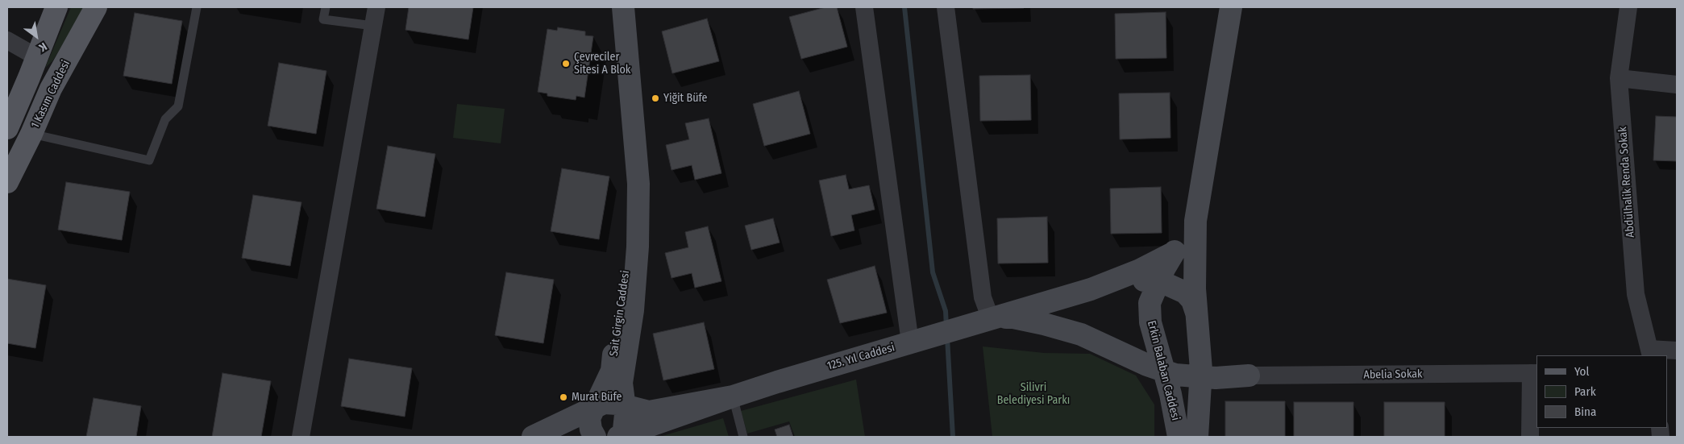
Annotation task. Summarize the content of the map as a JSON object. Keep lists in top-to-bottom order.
{
  "streets": {
    "main road": ["1 Kasım Caddesi"],
    "street": [
      "Abdülhalik Renda Sokak",
      "Sait Girgin Caddesi",
      "125. Yıl Caddesi",
      "Erkin Balaban Caddesi",
      "Abelia Sokak"
    ]
  },
  "crossings": [
    ["Sait Girgin Caddesi", "125. Yıl Caddesi"]
  ],
  "parks": ["Silivri Belediyesi Parkı"],
  "places": ["Çevreciler Sitesi A Blok", "Yiğit Büfe", "Murat Büfe"],
  "legend": ["Yol", "Park", "Bina"],
  "north": "bottom right"
}
